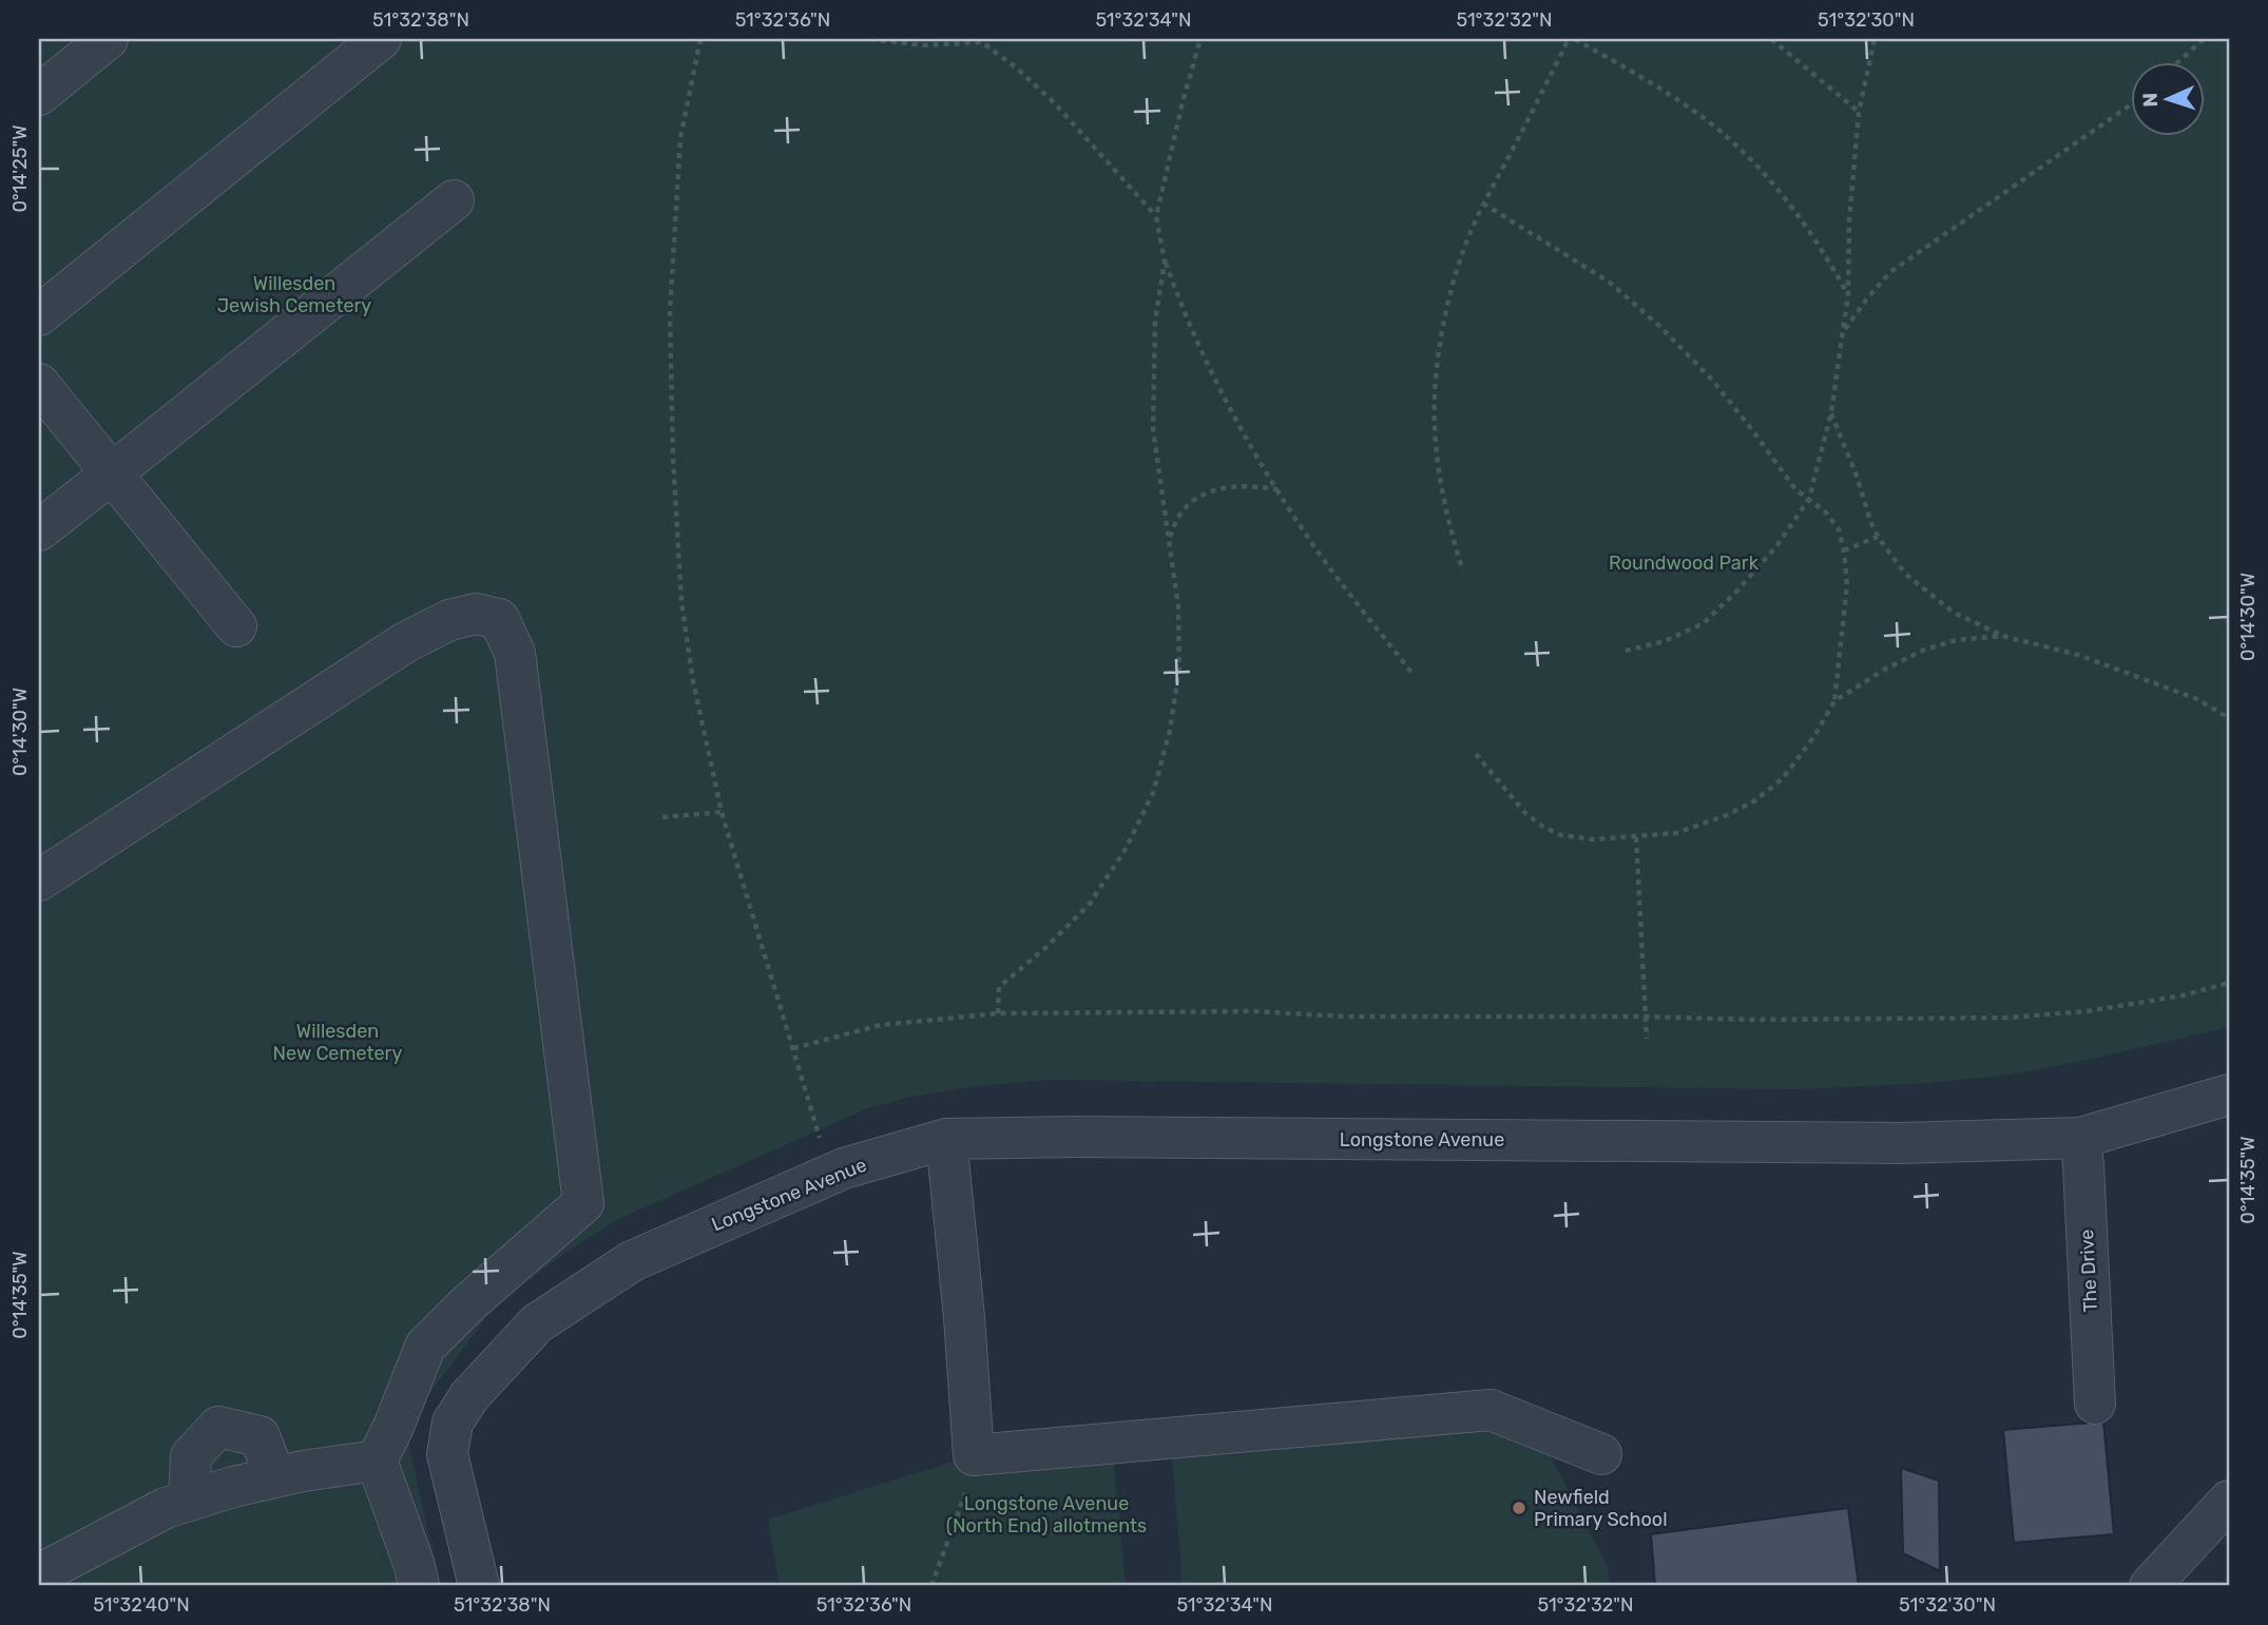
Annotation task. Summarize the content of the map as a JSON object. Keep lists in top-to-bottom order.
{
  "streets": {
    "street": ["Longstone Avenue", "The Drive"]
  },
  "crossings": [
    ["Longstone Avenue", "The Drive"]
  ],
  "parks": [
    "Willesden Jewish Cemetery",
    "Roundwood Park",
    "Willesden New Cemetery",
    "Longstone Avenue (North End) allotments"
  ],
  "places": ["Newfield Primary School"],
  "north": "left",
  "coordinates": [
    "51°32'38\"N",
    "51°32'36\"N",
    "51°32'34\"N",
    "51°32'32\"N",
    "51°32'30\"N",
    "0°14'25\"W",
    "0°14'30\"W",
    "0°14'35\"W",
    "51°32'40\"N"
  ]
}
